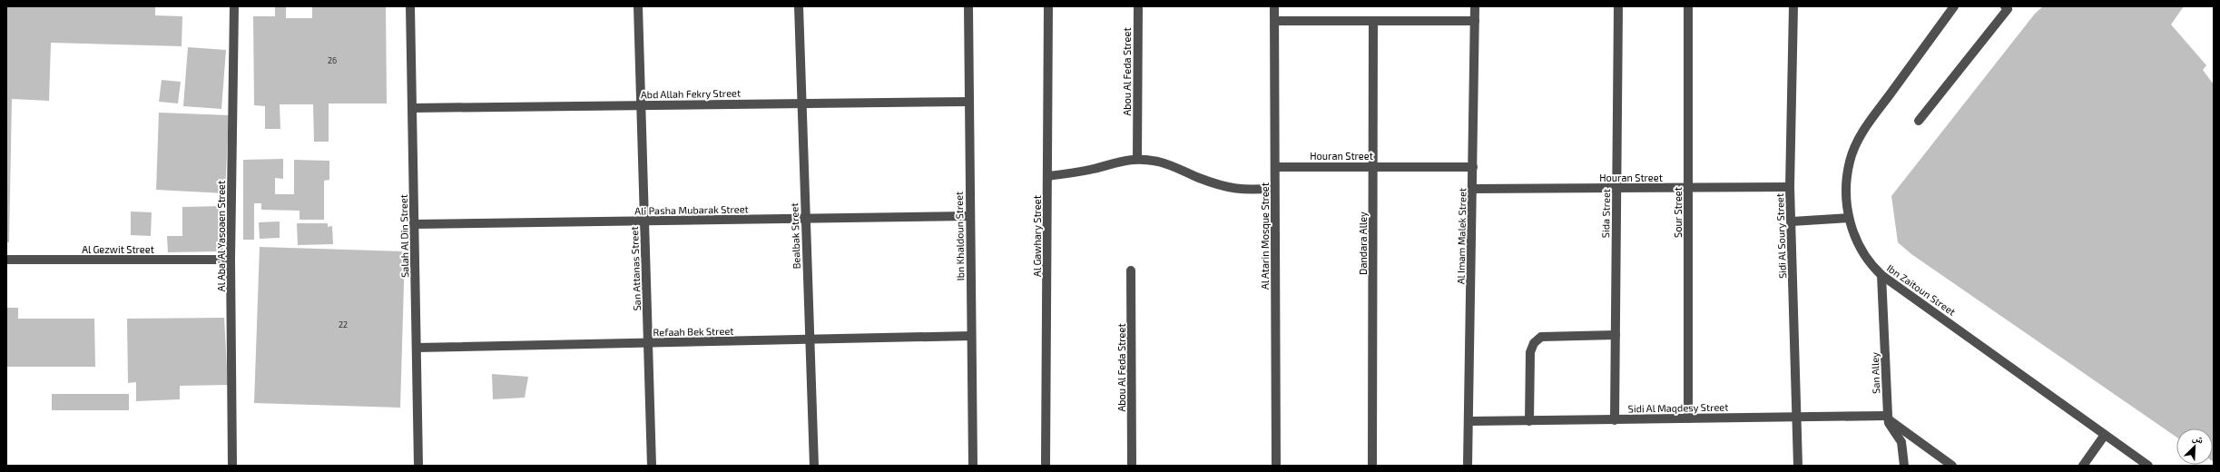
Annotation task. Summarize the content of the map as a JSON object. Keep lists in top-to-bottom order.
{
  "streets": {
    "street": [
      "Abou Al Feda Street",
      "Abd Allah Fekry Street",
      "Houran Street",
      "Ali Pasha Mubarak Street",
      "Sour Street",
      "Sida Street",
      "Al Aba' Al Yasoaen Street",
      "Salah Al Din Street",
      "Bealbak Street",
      "Ibn Khaldoun Street",
      "Al Gawhary Street",
      "Al Atarin Mosque Street",
      "Al Imam Malek Street",
      "Sidi Al Soury Street",
      "Dandara Alley",
      "Al Gezwit Street",
      "San Attanas Street",
      "Ibn Zaitoun Street",
      "Refaah Bek Street",
      "San Alley",
      "Sidi Al Maqdesy Street"
    ]
  },
  "crossings": [
    ["Abd Allah Fekry Street", "Salah Al Din Street"],
    ["Abd Allah Fekry Street", "Bealbak Street"],
    ["Abd Allah Fekry Street", "Ibn Khaldoun Street"],
    ["Abd Allah Fekry Street", "San Attanas Street"],
    ["Houran Street", "Sour Street"],
    ["Houran Street", "Sida Street"],
    ["Houran Street", "Al Atarin Mosque Street"],
    ["Houran Street", "Al Imam Malek Street"],
    ["Houran Street", "Sidi Al Soury Street"],
    ["Houran Street", "Dandara Alley"],
    ["Ali Pasha Mubarak Street", "Salah Al Din Street"],
    ["Ali Pasha Mubarak Street", "Bealbak Street"],
    ["Ali Pasha Mubarak Street", "Ibn Khaldoun Street"],
    ["Ali Pasha Mubarak Street", "San Attanas Street"],
    ["Sour Street", "Sidi Al Maqdesy Street"],
    ["Sida Street", "Sidi Al Maqdesy Street"],
    ["Al Aba' Al Yasoaen Street", "Al Gezwit Street"],
    ["Salah Al Din Street", "Refaah Bek Street"],
    ["Bealbak Street", "Refaah Bek Street"],
    ["Ibn Khaldoun Street", "Refaah Bek Street"],
    ["Al Imam Malek Street", "Sidi Al Maqdesy Street"],
    ["Sidi Al Soury Street", "Sidi Al Maqdesy Street"],
    ["San Attanas Street", "Refaah Bek Street"],
    ["Ibn Zaitoun Street", "San Alley"],
    ["San Alley", "Sidi Al Maqdesy Street"]
  ],
  "house_numbers": ["26", "22"],
  "north": "top right"
}
